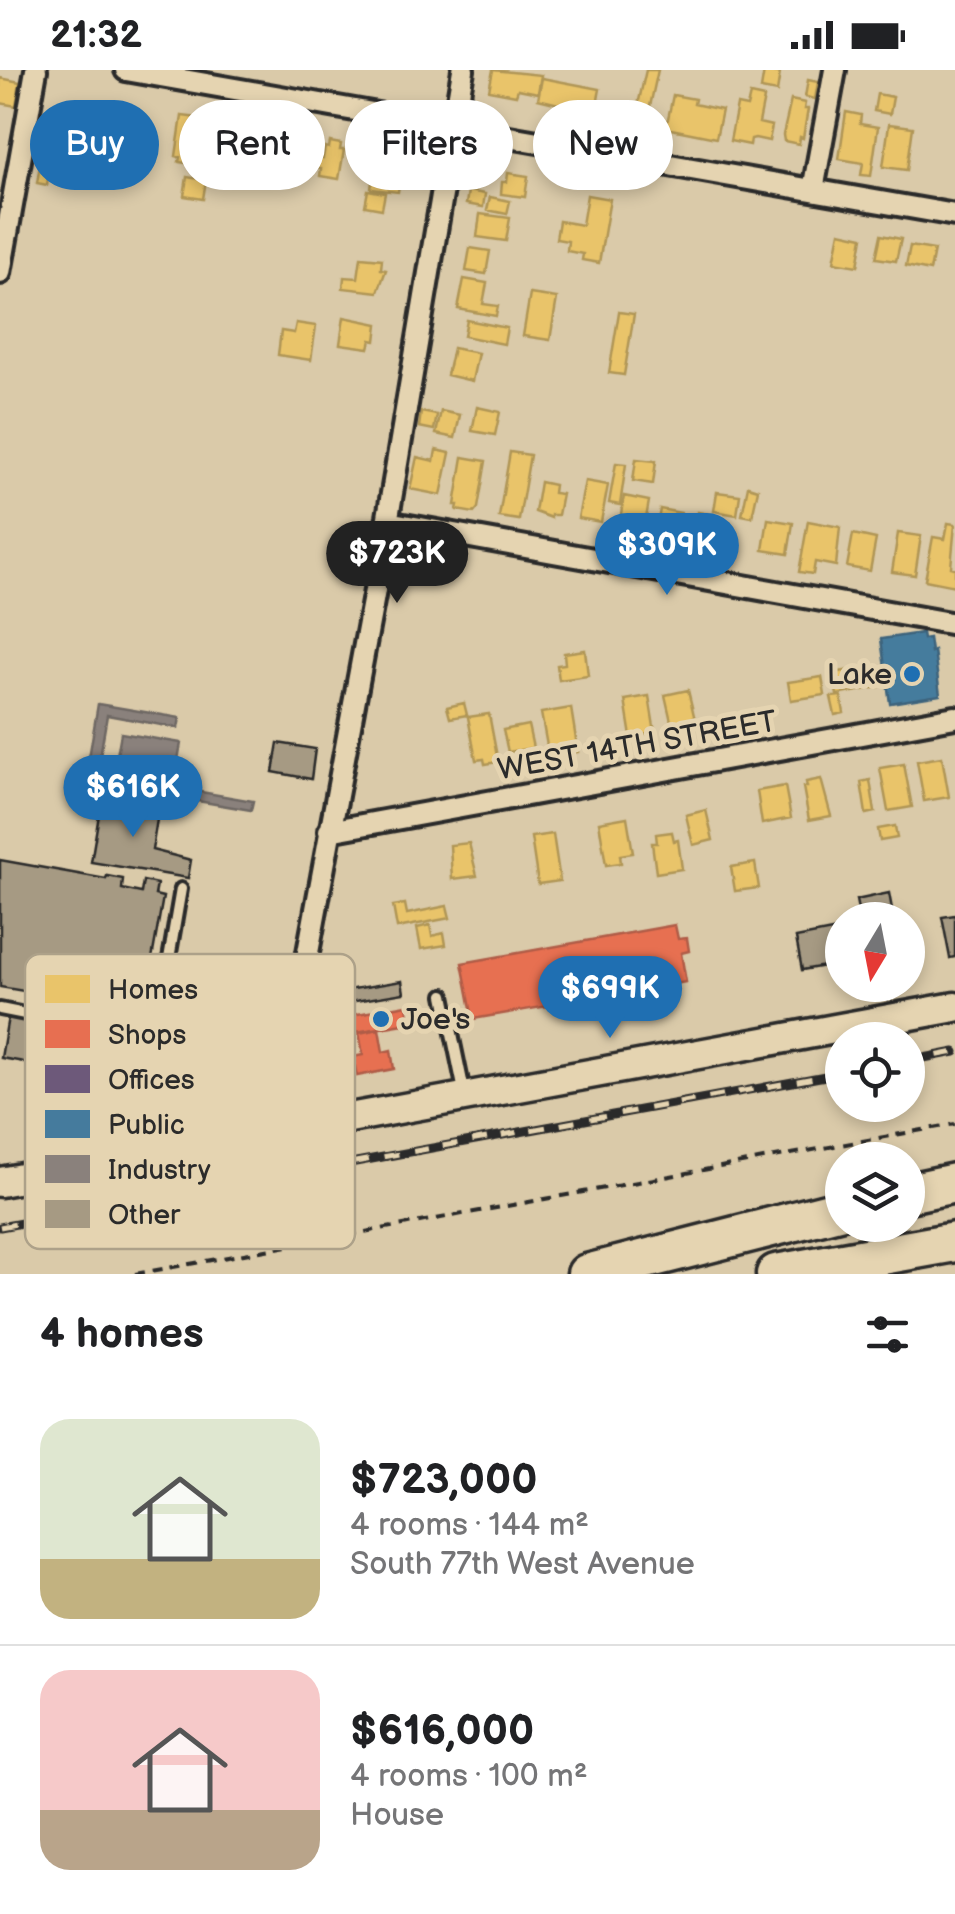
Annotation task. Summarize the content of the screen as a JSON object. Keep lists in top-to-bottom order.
{
  "streets": {
    "street": ["WEST 14TH STREET"]
  },
  "places": ["Lake", "Joe's"],
  "legend": [
    "Homes",
    "Shops",
    "Offices",
    "Public",
    "Industry",
    "Other"
  ],
  "north": "bottom",
  "page": {
    "status": "21:32",
    "chip": [
      "Buy",
      "Rent",
      "Filters",
      "New"
    ],
    "price": [
      "$309K",
      "$723K",
      "$616K",
      "$699K"
    ],
    "heading": "4 homes",
    "list": [
      {
        "name": "$723,000",
        "note": "4 rooms · 144 m² · South 77th West Avenue"
      },
      {
        "name": "$616,000",
        "note": "4 rooms · 100 m² · House"
      }
    ]
  }
}
